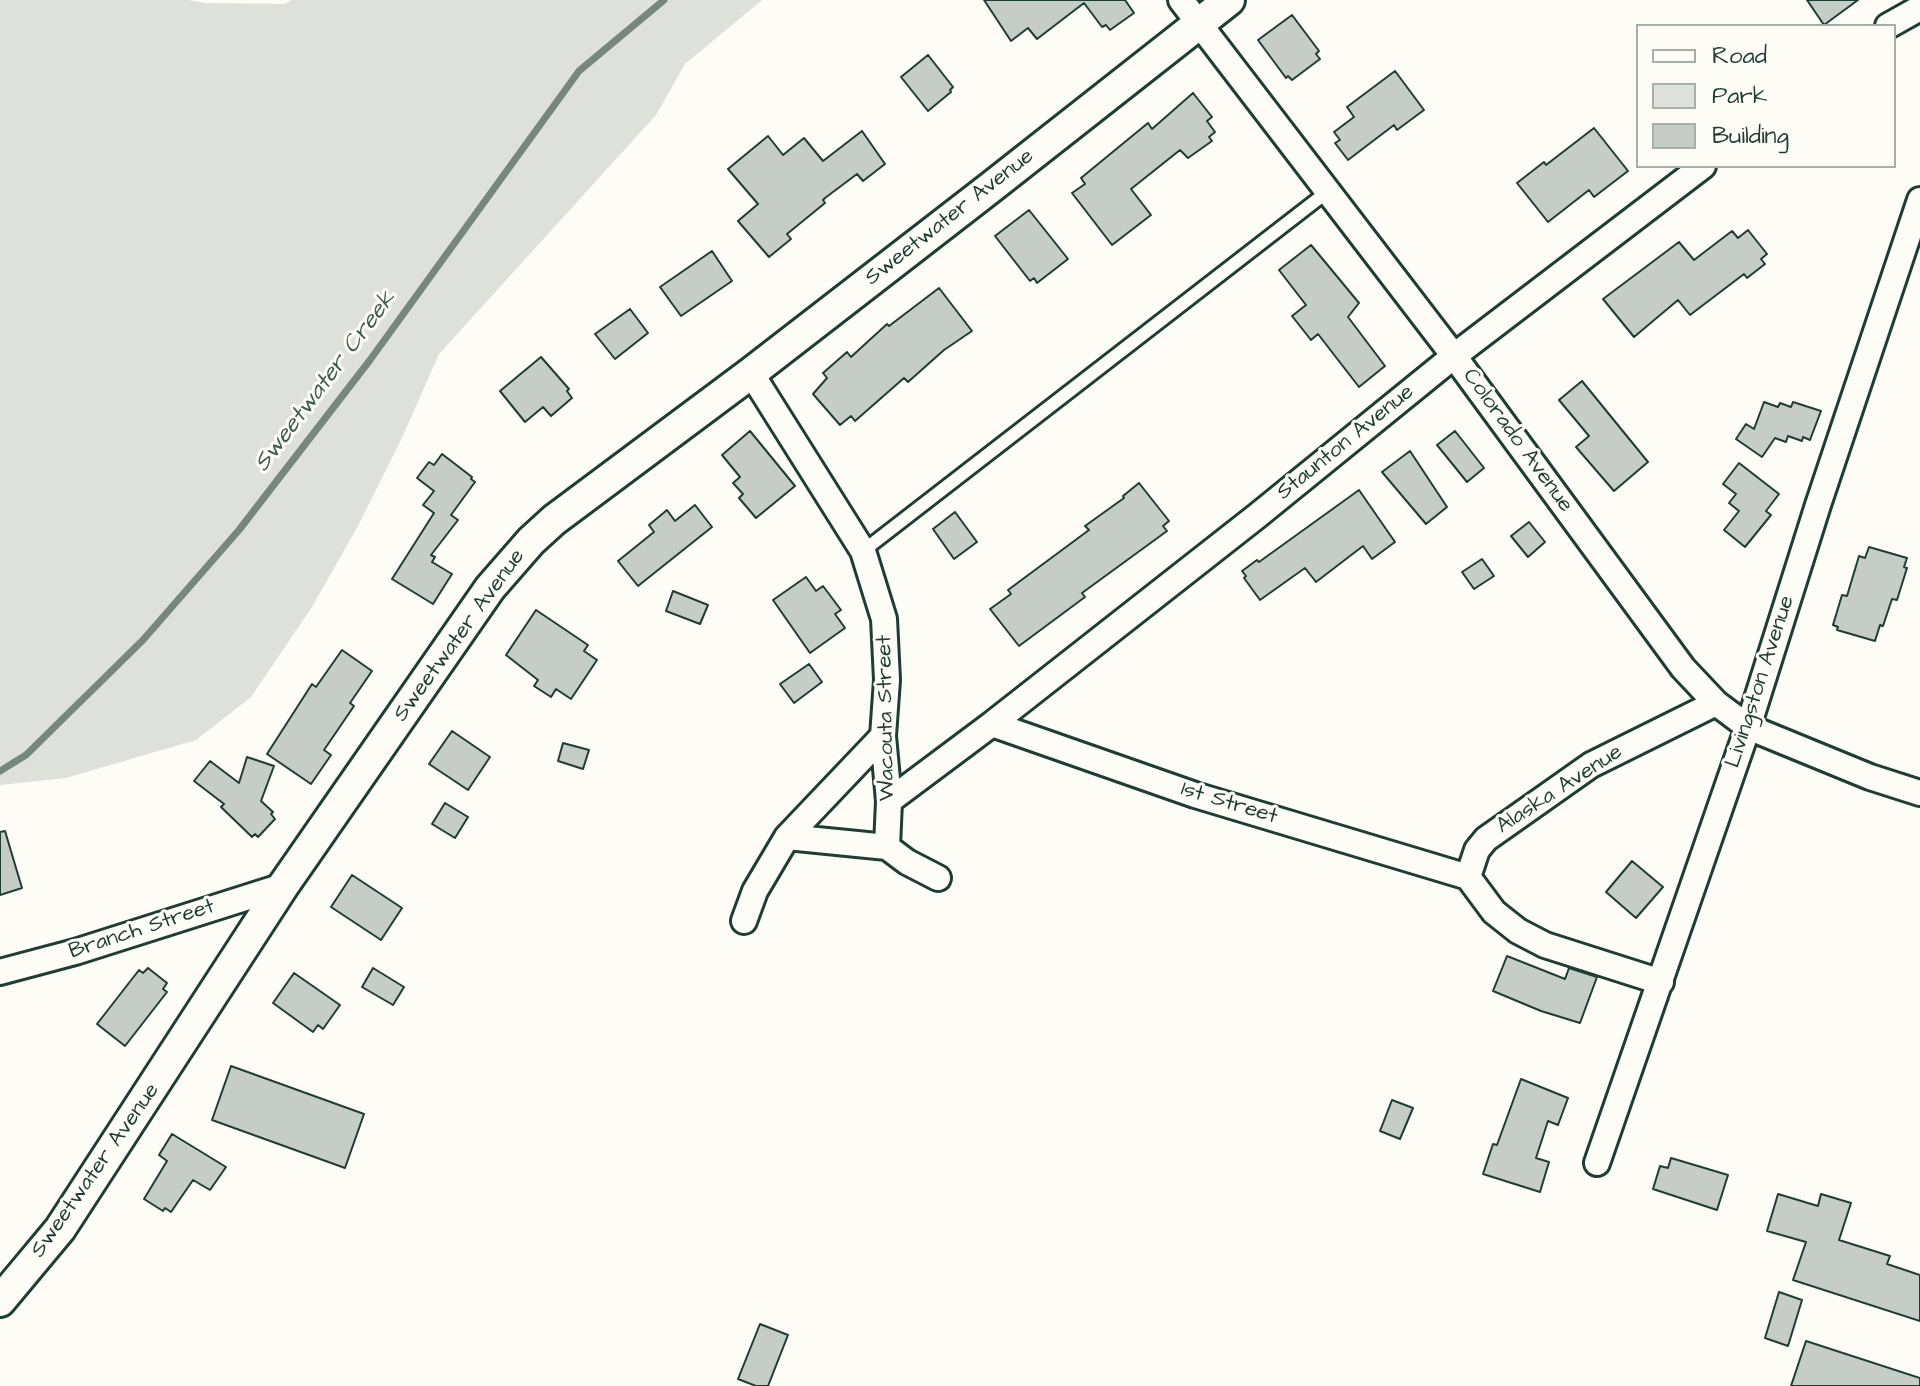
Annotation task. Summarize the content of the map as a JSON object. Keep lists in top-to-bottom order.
{
  "streets": {
    "street": [
      "Sweetwater Avenue",
      "Colorado Avenue",
      "Staunton Avenue",
      "Livingston Avenue",
      "Wacouta Street",
      "Alaska Avenue",
      "1st Street",
      "Branch Street"
    ]
  },
  "crossings": [
    ["Sweetwater Avenue", "Colorado Avenue"],
    ["Sweetwater Avenue", "Wacouta Street"],
    ["Sweetwater Avenue", "Branch Street"],
    ["Colorado Avenue", "Staunton Avenue"],
    ["Colorado Avenue", "Livingston Avenue"],
    ["Colorado Avenue", "Alaska Avenue"],
    ["Staunton Avenue", "Wacouta Street"],
    ["Staunton Avenue", "1st Street"],
    ["Alaska Avenue", "1st Street"]
  ],
  "water": ["Sweetwater Creek"],
  "legend": ["Road", "Park", "Building"]
}
